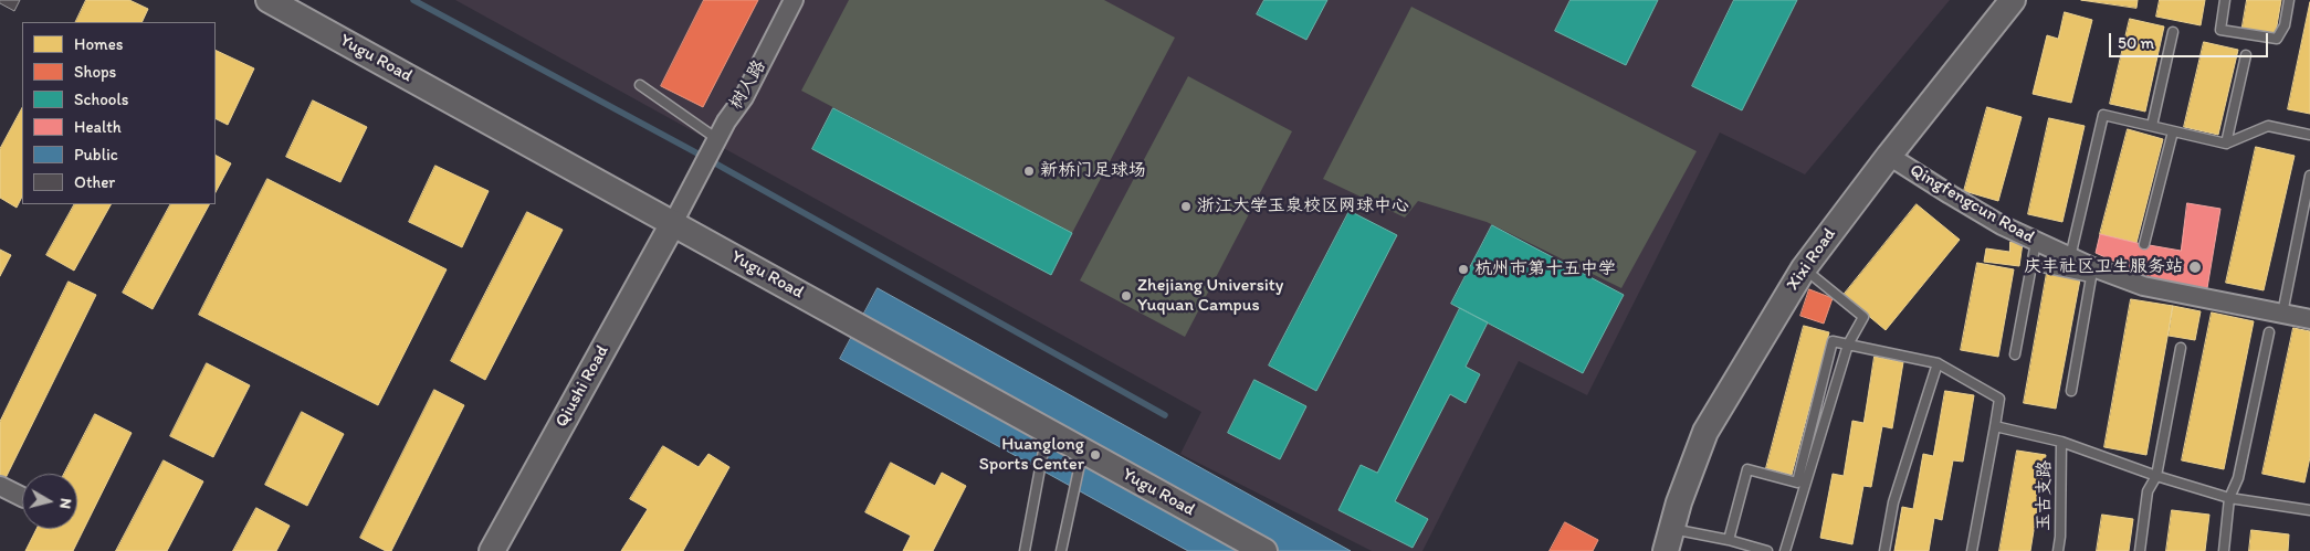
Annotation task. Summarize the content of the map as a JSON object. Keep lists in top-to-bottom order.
{
  "streets": {
    "main road": ["Yugu Road", "Xixi Road", "Qiushi Road"],
    "street": ["树人路", "Qingfengcun Road"],
    "lane": ["玉古支路"]
  },
  "crossings": [
    ["Yugu Road", "Qiushi Road"],
    ["Qingfengcun Road", "Xixi Road"]
  ],
  "places": [
    "新桥门足球场",
    "浙江大学玉泉校区网球中心",
    "庆丰社区卫生服务站",
    "杭州市第十五中学",
    "Zhejiang University Yuquan Campus",
    "Huanglong Sports Center"
  ],
  "legend": [
    "Homes",
    "Shops",
    "Schools",
    "Health",
    "Public",
    "Other"
  ],
  "scale_bar": "50 m",
  "north": "right"
}
